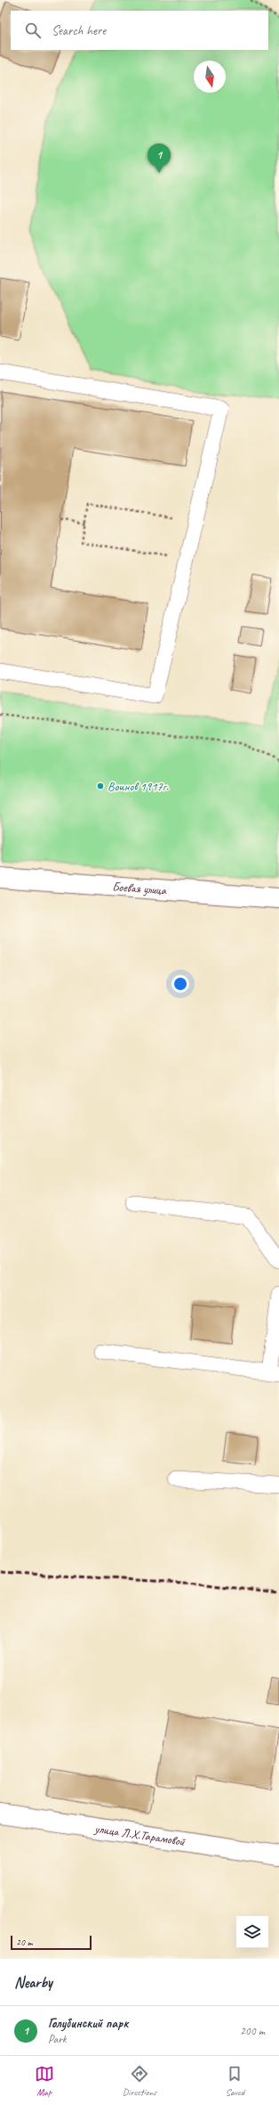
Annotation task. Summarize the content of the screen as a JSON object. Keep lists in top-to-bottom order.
{
  "streets": {
    "street": ["Боевая улица", "улица Л.Х.Тарамовой"]
  },
  "places": ["Воинов 1917г."],
  "scale_bar": "20 m",
  "north": "bottom",
  "page": {
    "search": "Search here",
    "pins": "1",
    "scale": "20 m",
    "heading": "Nearby",
    "list": [
      {
        "mark": "1",
        "name": "Голубинский парк",
        "note": "Park",
        "value": "200 m"
      }
    ],
    "nav": ["Map", "Directions", "Saved"]
  }
}
